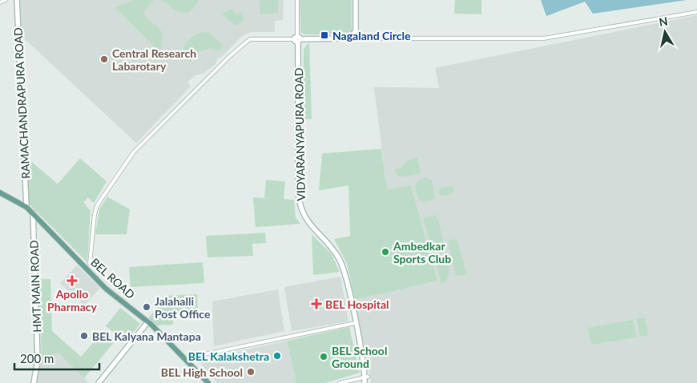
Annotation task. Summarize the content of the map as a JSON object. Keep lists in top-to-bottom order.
{
  "streets": {
    "main road": ["BEL ROAD"],
    "street": ["RAMACHANDRAPURA ROAD", "VIDYARANYAPURA ROAD", "HMT MAIN ROAD"]
  },
  "crossings": [
    ["RAMACHANDRAPURA ROAD", "BEL ROAD"],
    ["BEL ROAD", "HMT MAIN ROAD"]
  ],
  "places": {
    "transit": ["Nagaland Circle"],
    "other": [
      "Central Research Labarotary",
      "Ambedkar Sports Club",
      "Jalahalli Post Office",
      "BEL Kalyana Mantapa",
      "BEL Kalakshetra",
      "BEL School Ground",
      "BEL High School"
    ],
    "health": ["Apollo Pharmacy", "BEL Hospital"]
  },
  "scale_bar": "200 m",
  "north": "top"
}
